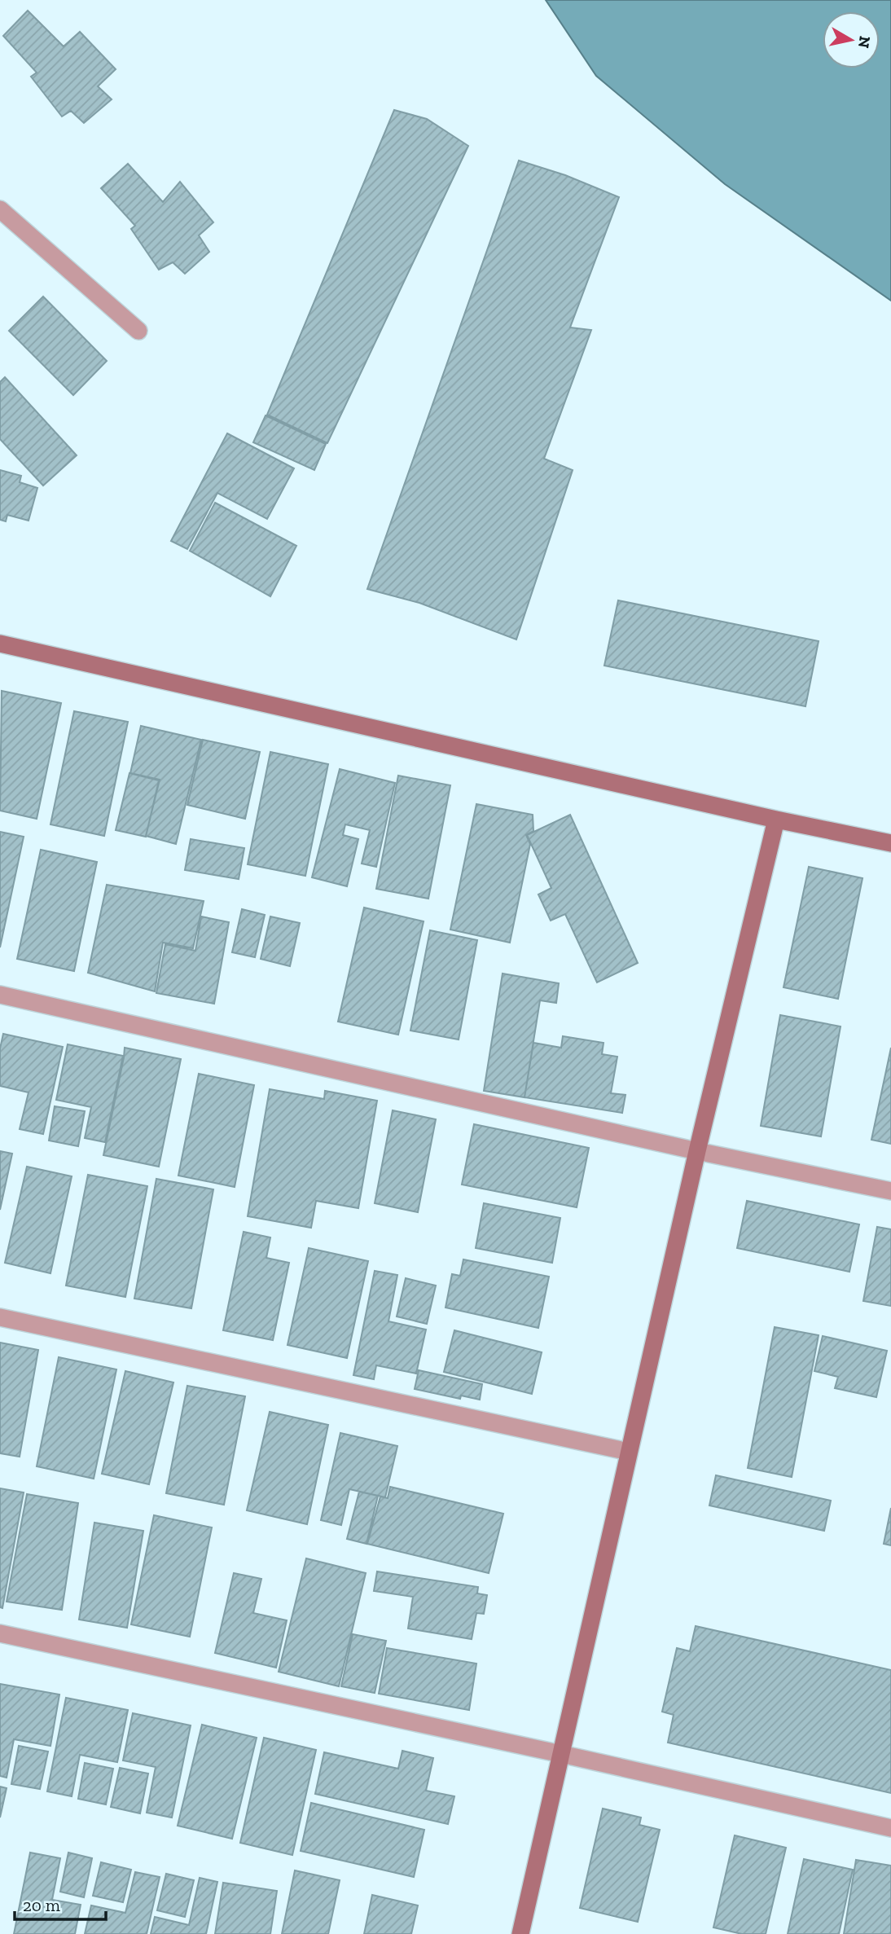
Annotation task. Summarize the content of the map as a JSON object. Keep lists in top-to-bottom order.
{
  "scale_bar": "20 m",
  "north": "right"
}
